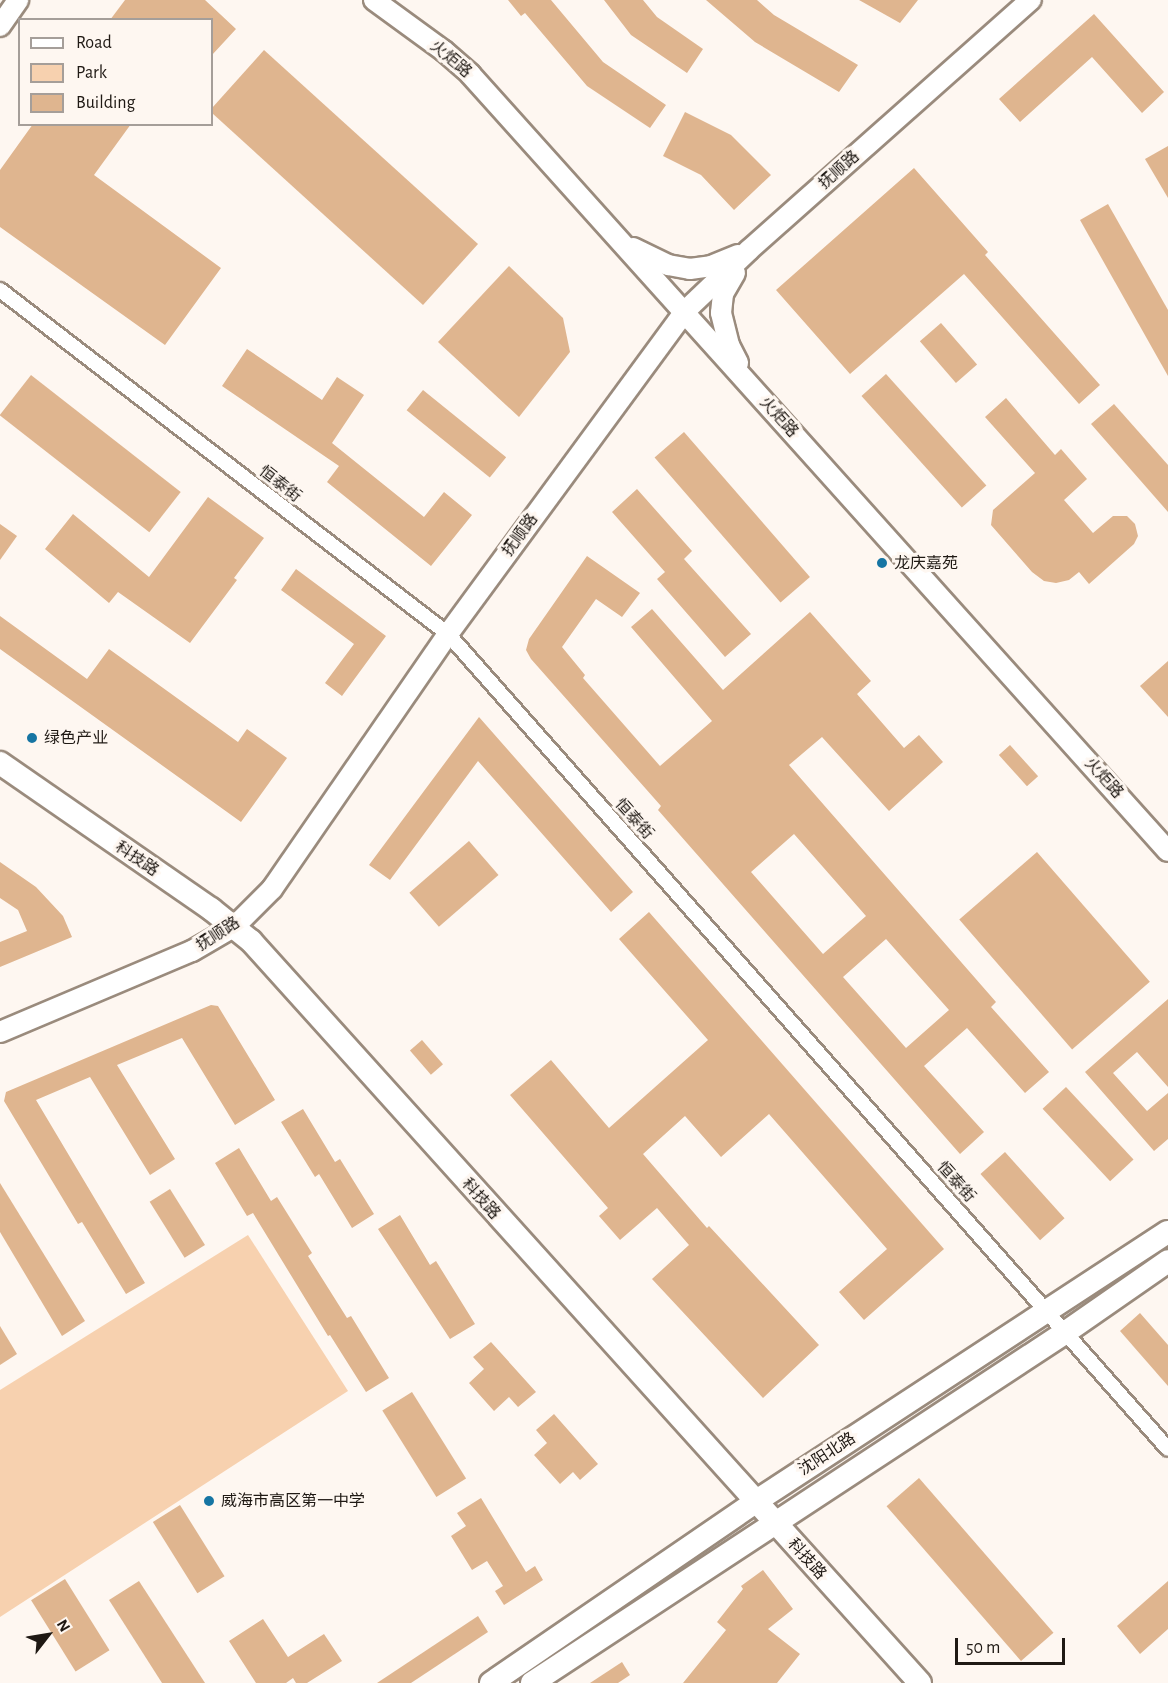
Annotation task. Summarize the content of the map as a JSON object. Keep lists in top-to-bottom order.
{
  "streets": {
    "main road": ["科技路", "沈阳北路"],
    "street": ["火炬路", "抚顺路", "恒泰街"]
  },
  "crossings": [
    ["火炬路", "抚顺路"],
    ["抚顺路", "恒泰街"],
    ["抚顺路", "科技路"],
    ["恒泰街", "沈阳北路"],
    ["科技路", "沈阳北路"]
  ],
  "places": ["龙庆嘉苑", "绿色产业", "威海市高区第一中学"],
  "legend": ["Road", "Park", "Building"],
  "scale_bar": "50 m",
  "north": "top right"
}
